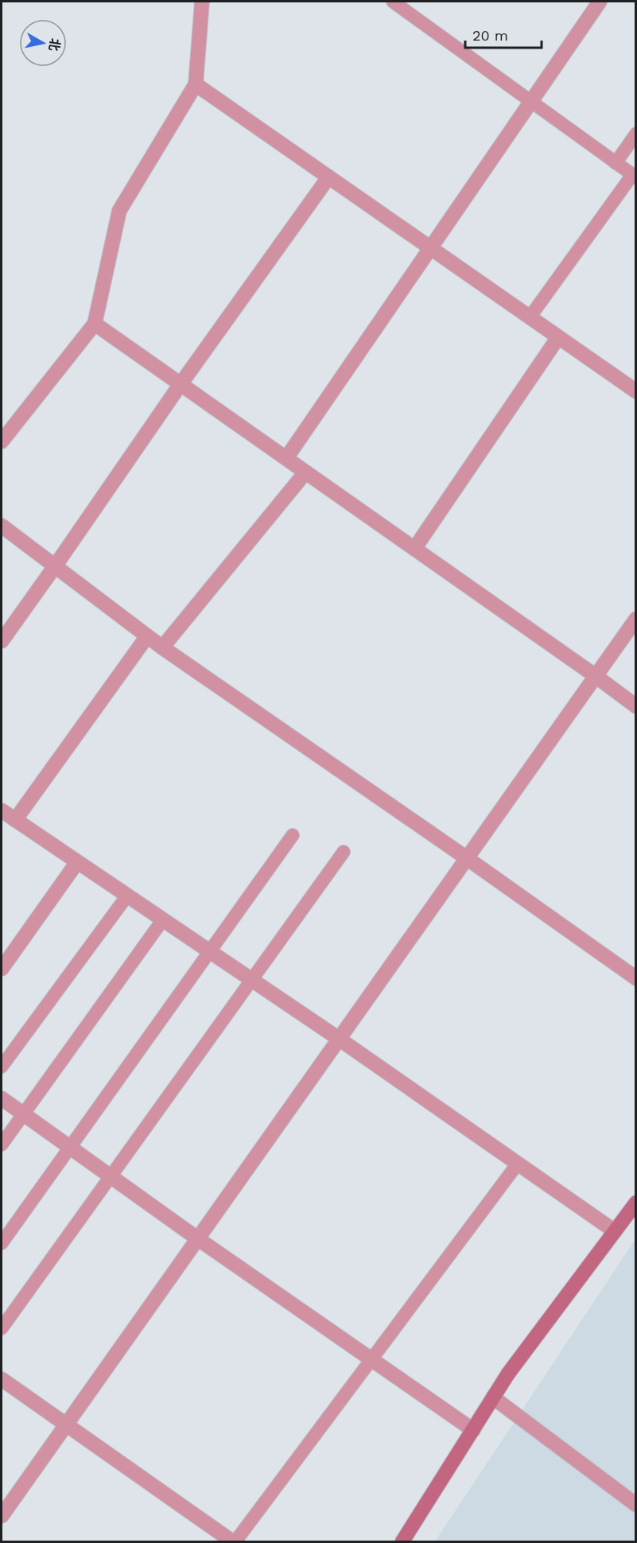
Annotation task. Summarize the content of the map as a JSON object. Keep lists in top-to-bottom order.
{
  "scale_bar": "20 m",
  "north": "right"
}
